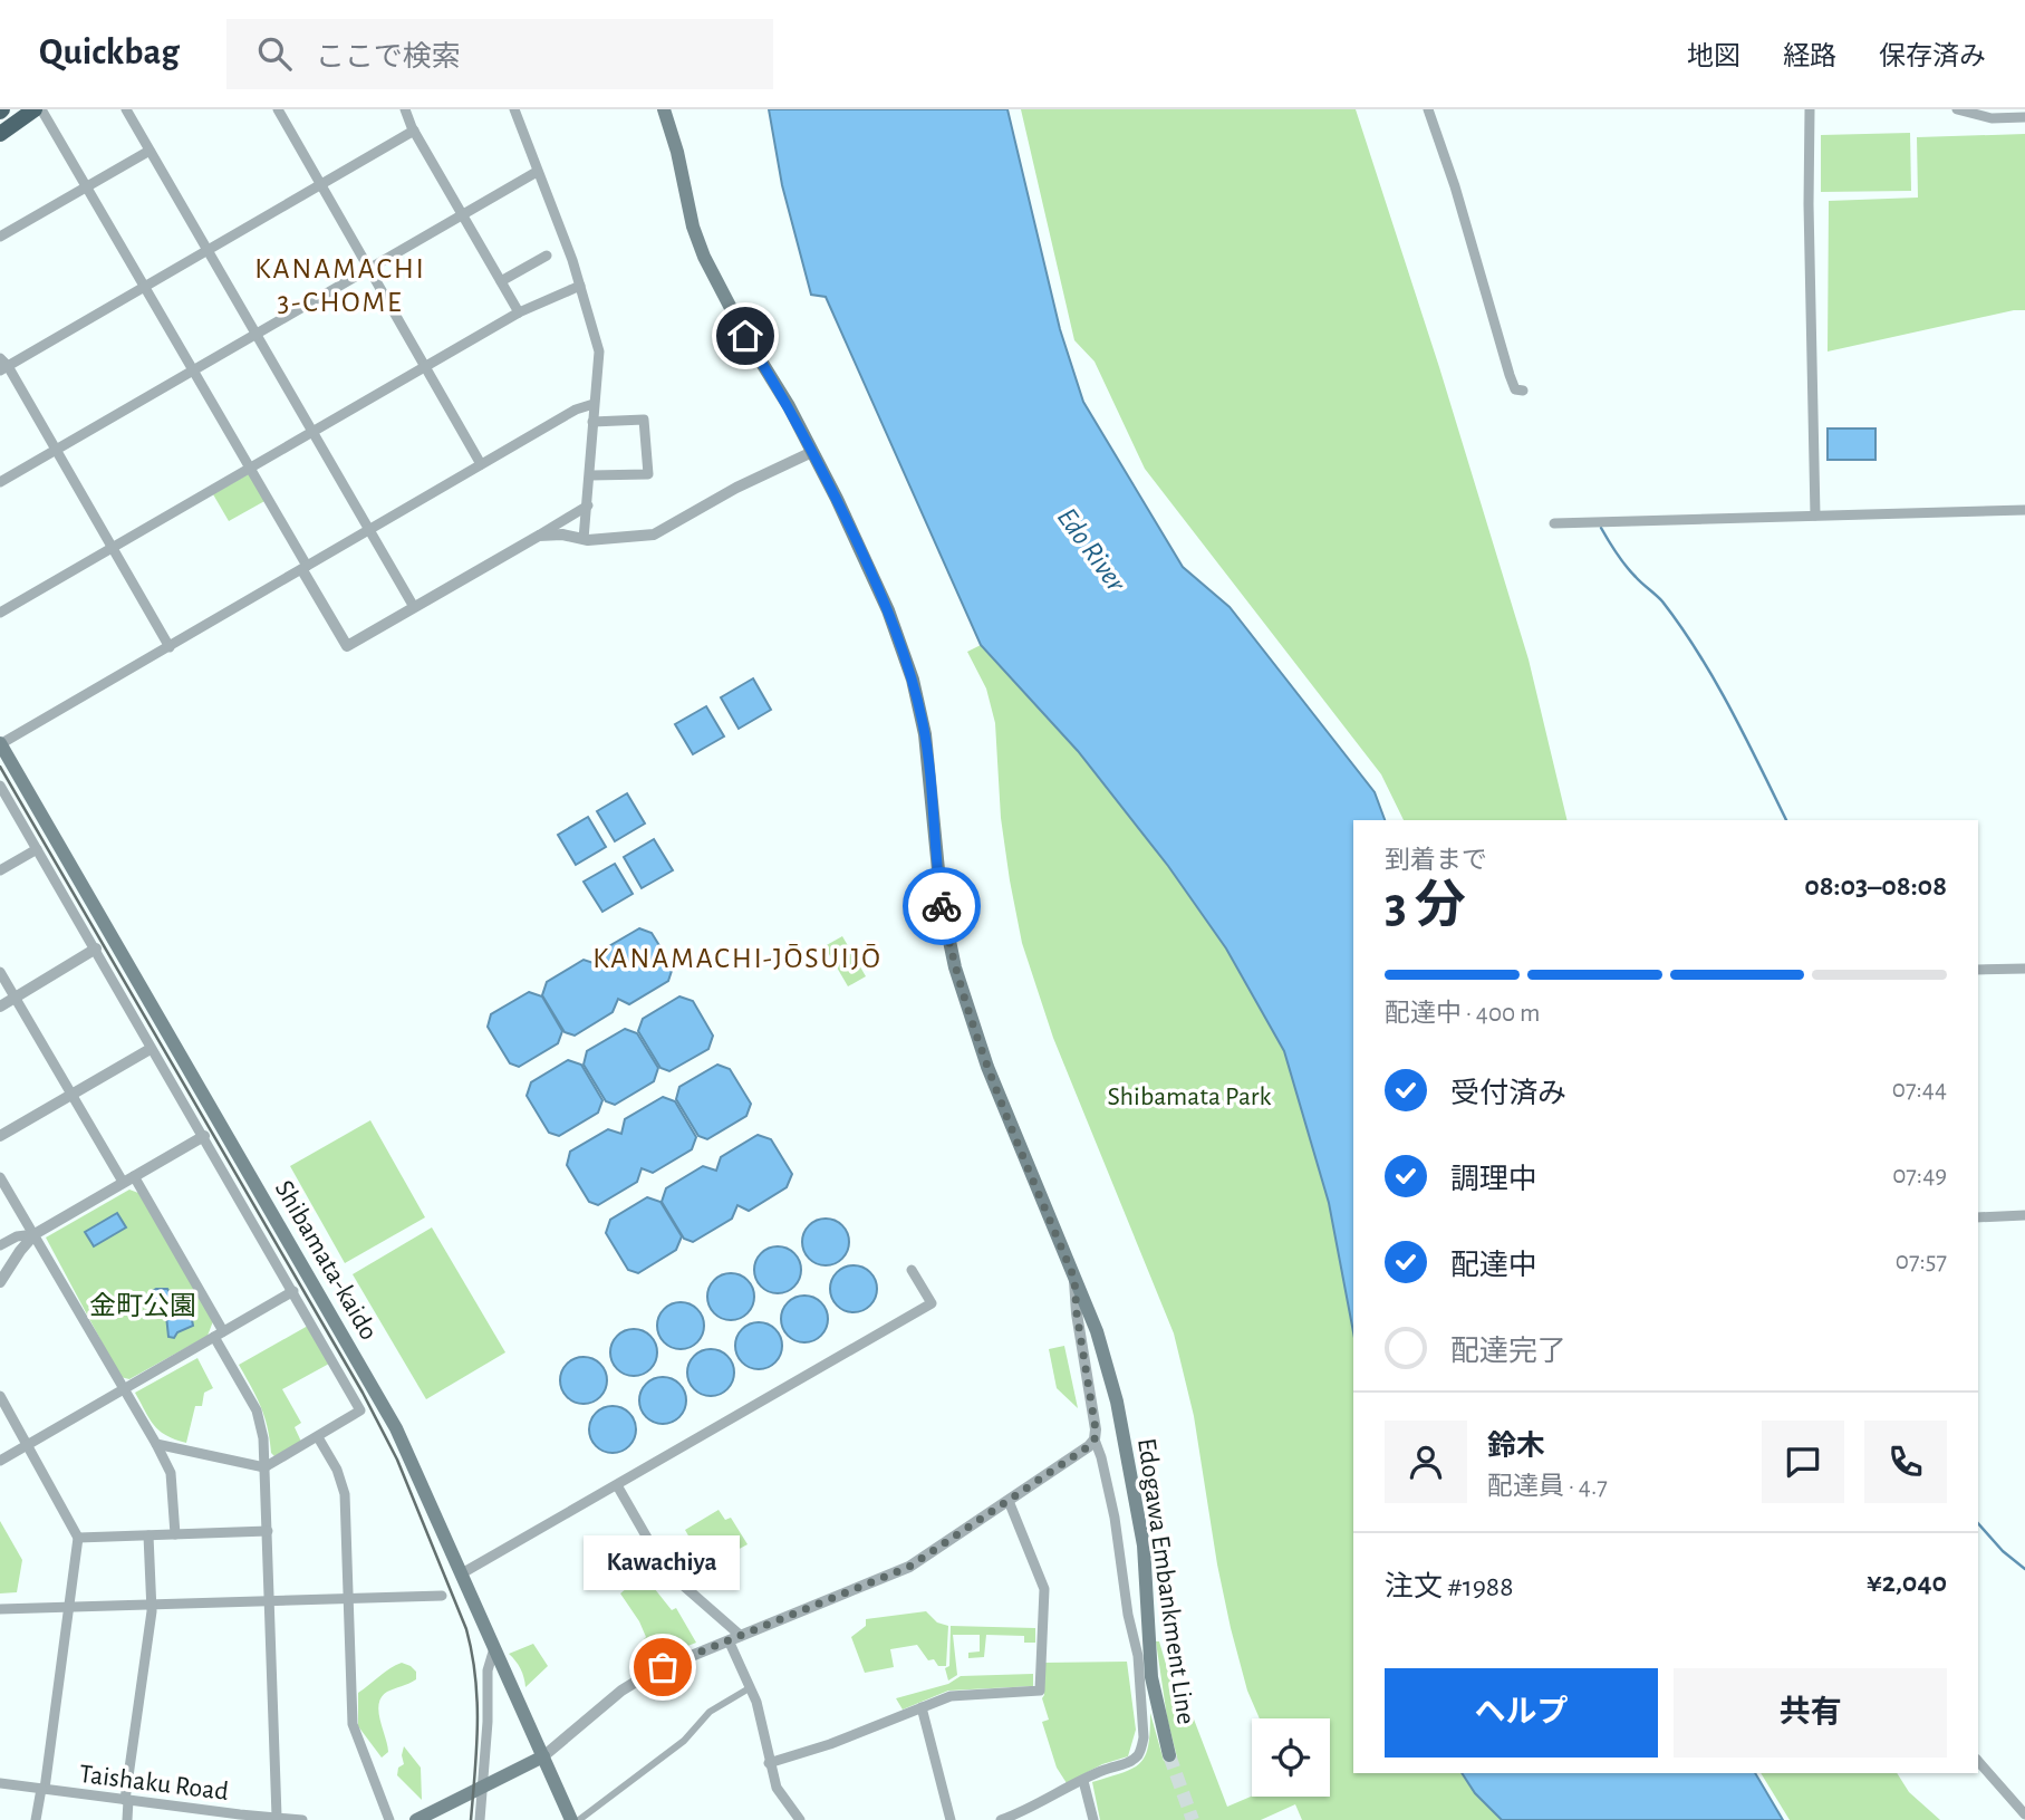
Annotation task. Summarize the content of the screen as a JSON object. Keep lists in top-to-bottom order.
{
  "streets": {
    "main road": ["Shibamata-kaido", "Edogawa Embankment Line"],
    "street": ["Taishaku Road"]
  },
  "districts": ["KANAMACHI 3-CHOME", "KANAMACHI-JŌSUIJŌ"],
  "water": ["Edo River"],
  "parks": ["Shibamata Park", "金町公園"],
  "places": ["Kawachiya"],
  "page": {
    "header": "Quickbag",
    "search": "ここで検索",
    "nav": ["地図", "経路", "保存済み"],
    "heading": ["3 分", "到着まで", "08:03–08:08"],
    "panel": [
      "鈴木",
      "配達員 · 4.7",
      "注文 #1988",
      "¥2,040"
    ],
    "bar": "配達中 · 400 m",
    "list": [
      ["受付済み", "07:44"],
      ["調理中", "07:49"],
      ["配達中", "07:57"],
      "配達完了"
    ],
    "bubble": "Kawachiya",
    "buttons": ["ヘルプ", "共有"]
  }
}
